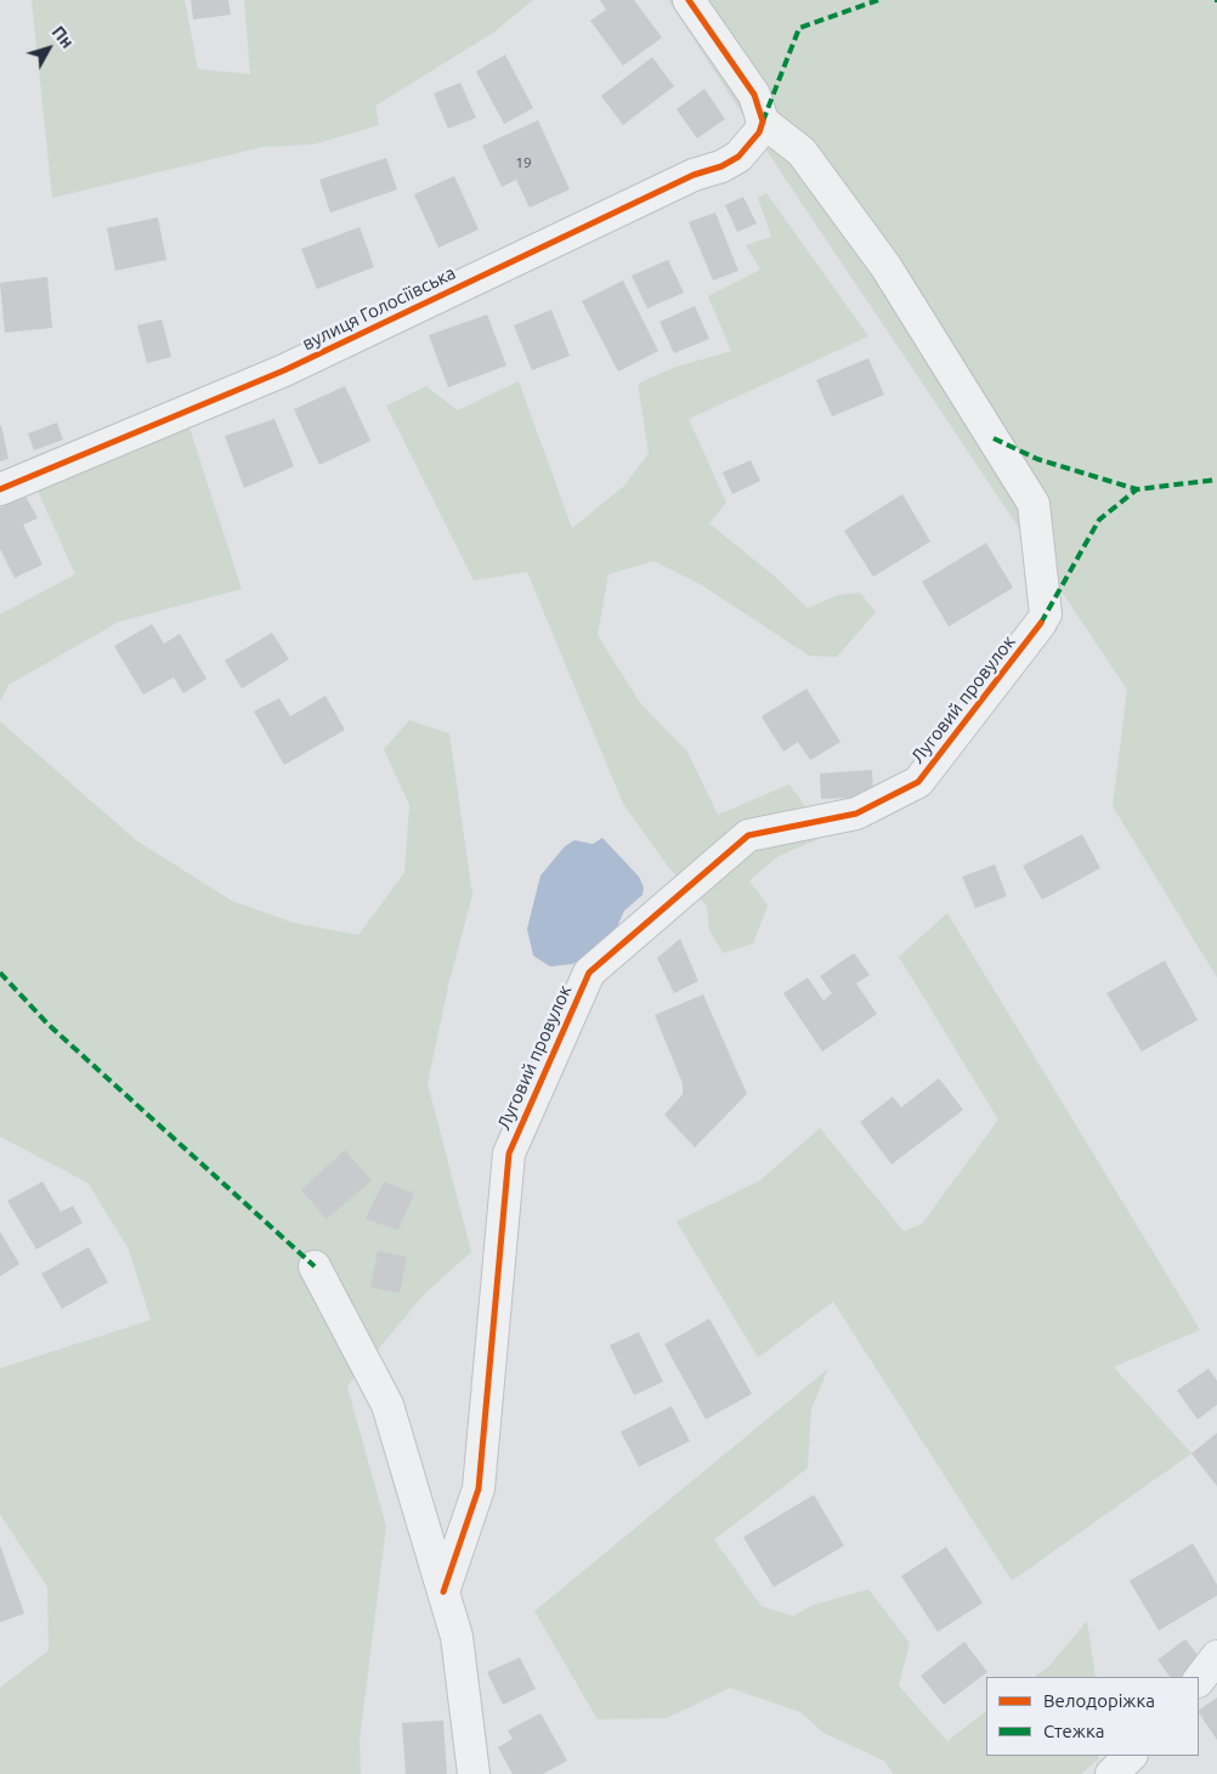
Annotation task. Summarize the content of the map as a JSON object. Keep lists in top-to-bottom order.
{
  "streets": {
    "street": ["вулиця Голосіївська", "Луговий провулок"]
  },
  "crossings": [
    ["вулиця Голосіївська", "Луговий провулок"]
  ],
  "house_numbers": ["19"],
  "legend": ["Велодоріжка", "Стежка"],
  "north": "top right"
}
